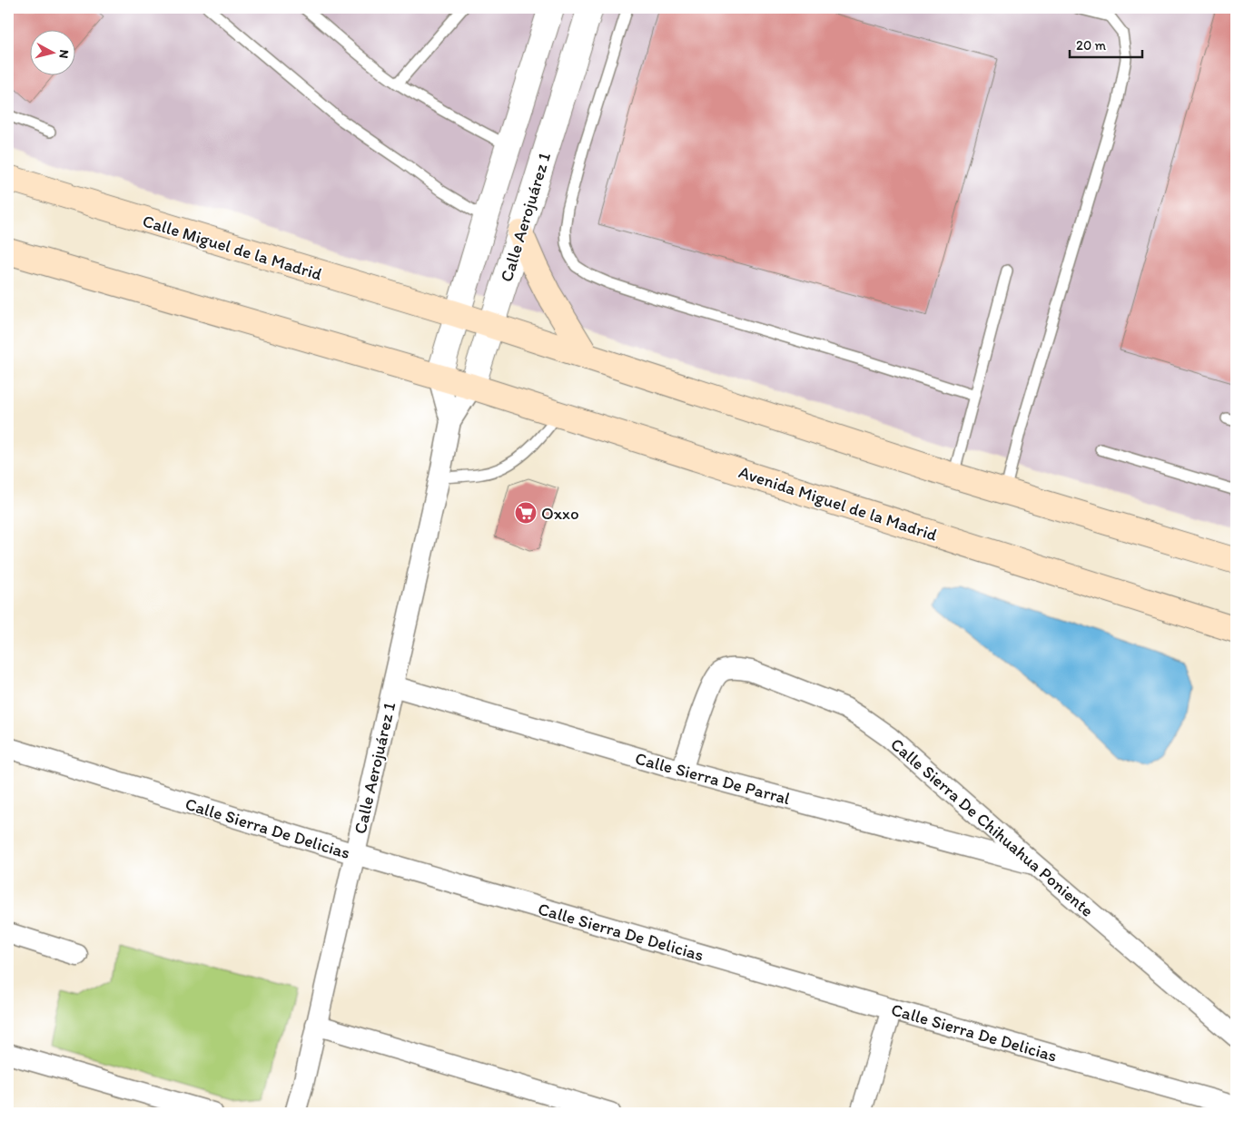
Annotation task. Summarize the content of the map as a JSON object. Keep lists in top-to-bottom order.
{
  "streets": {
    "main road": ["Calle Miguel de la Madrid", "Avenida Miguel de la Madrid"],
    "street": [
      "Calle Aerojuárez 1",
      "Calle Sierra De Parral",
      "Calle Sierra De Chihuahua Poniente",
      "Calle Sierra De Delicias"
    ]
  },
  "crossings": [
    ["Calle Aerojuárez 1", "Avenida Miguel de la Madrid"],
    ["Calle Aerojuárez 1", "Calle Sierra De Parral"],
    ["Calle Aerojuárez 1", "Calle Sierra De Delicias"],
    ["Calle Sierra De Parral", "Calle Sierra De Chihuahua Poniente"]
  ],
  "places": {
    "supermarket": ["Oxxo"]
  },
  "scale_bar": "20 m",
  "north": "right"
}
